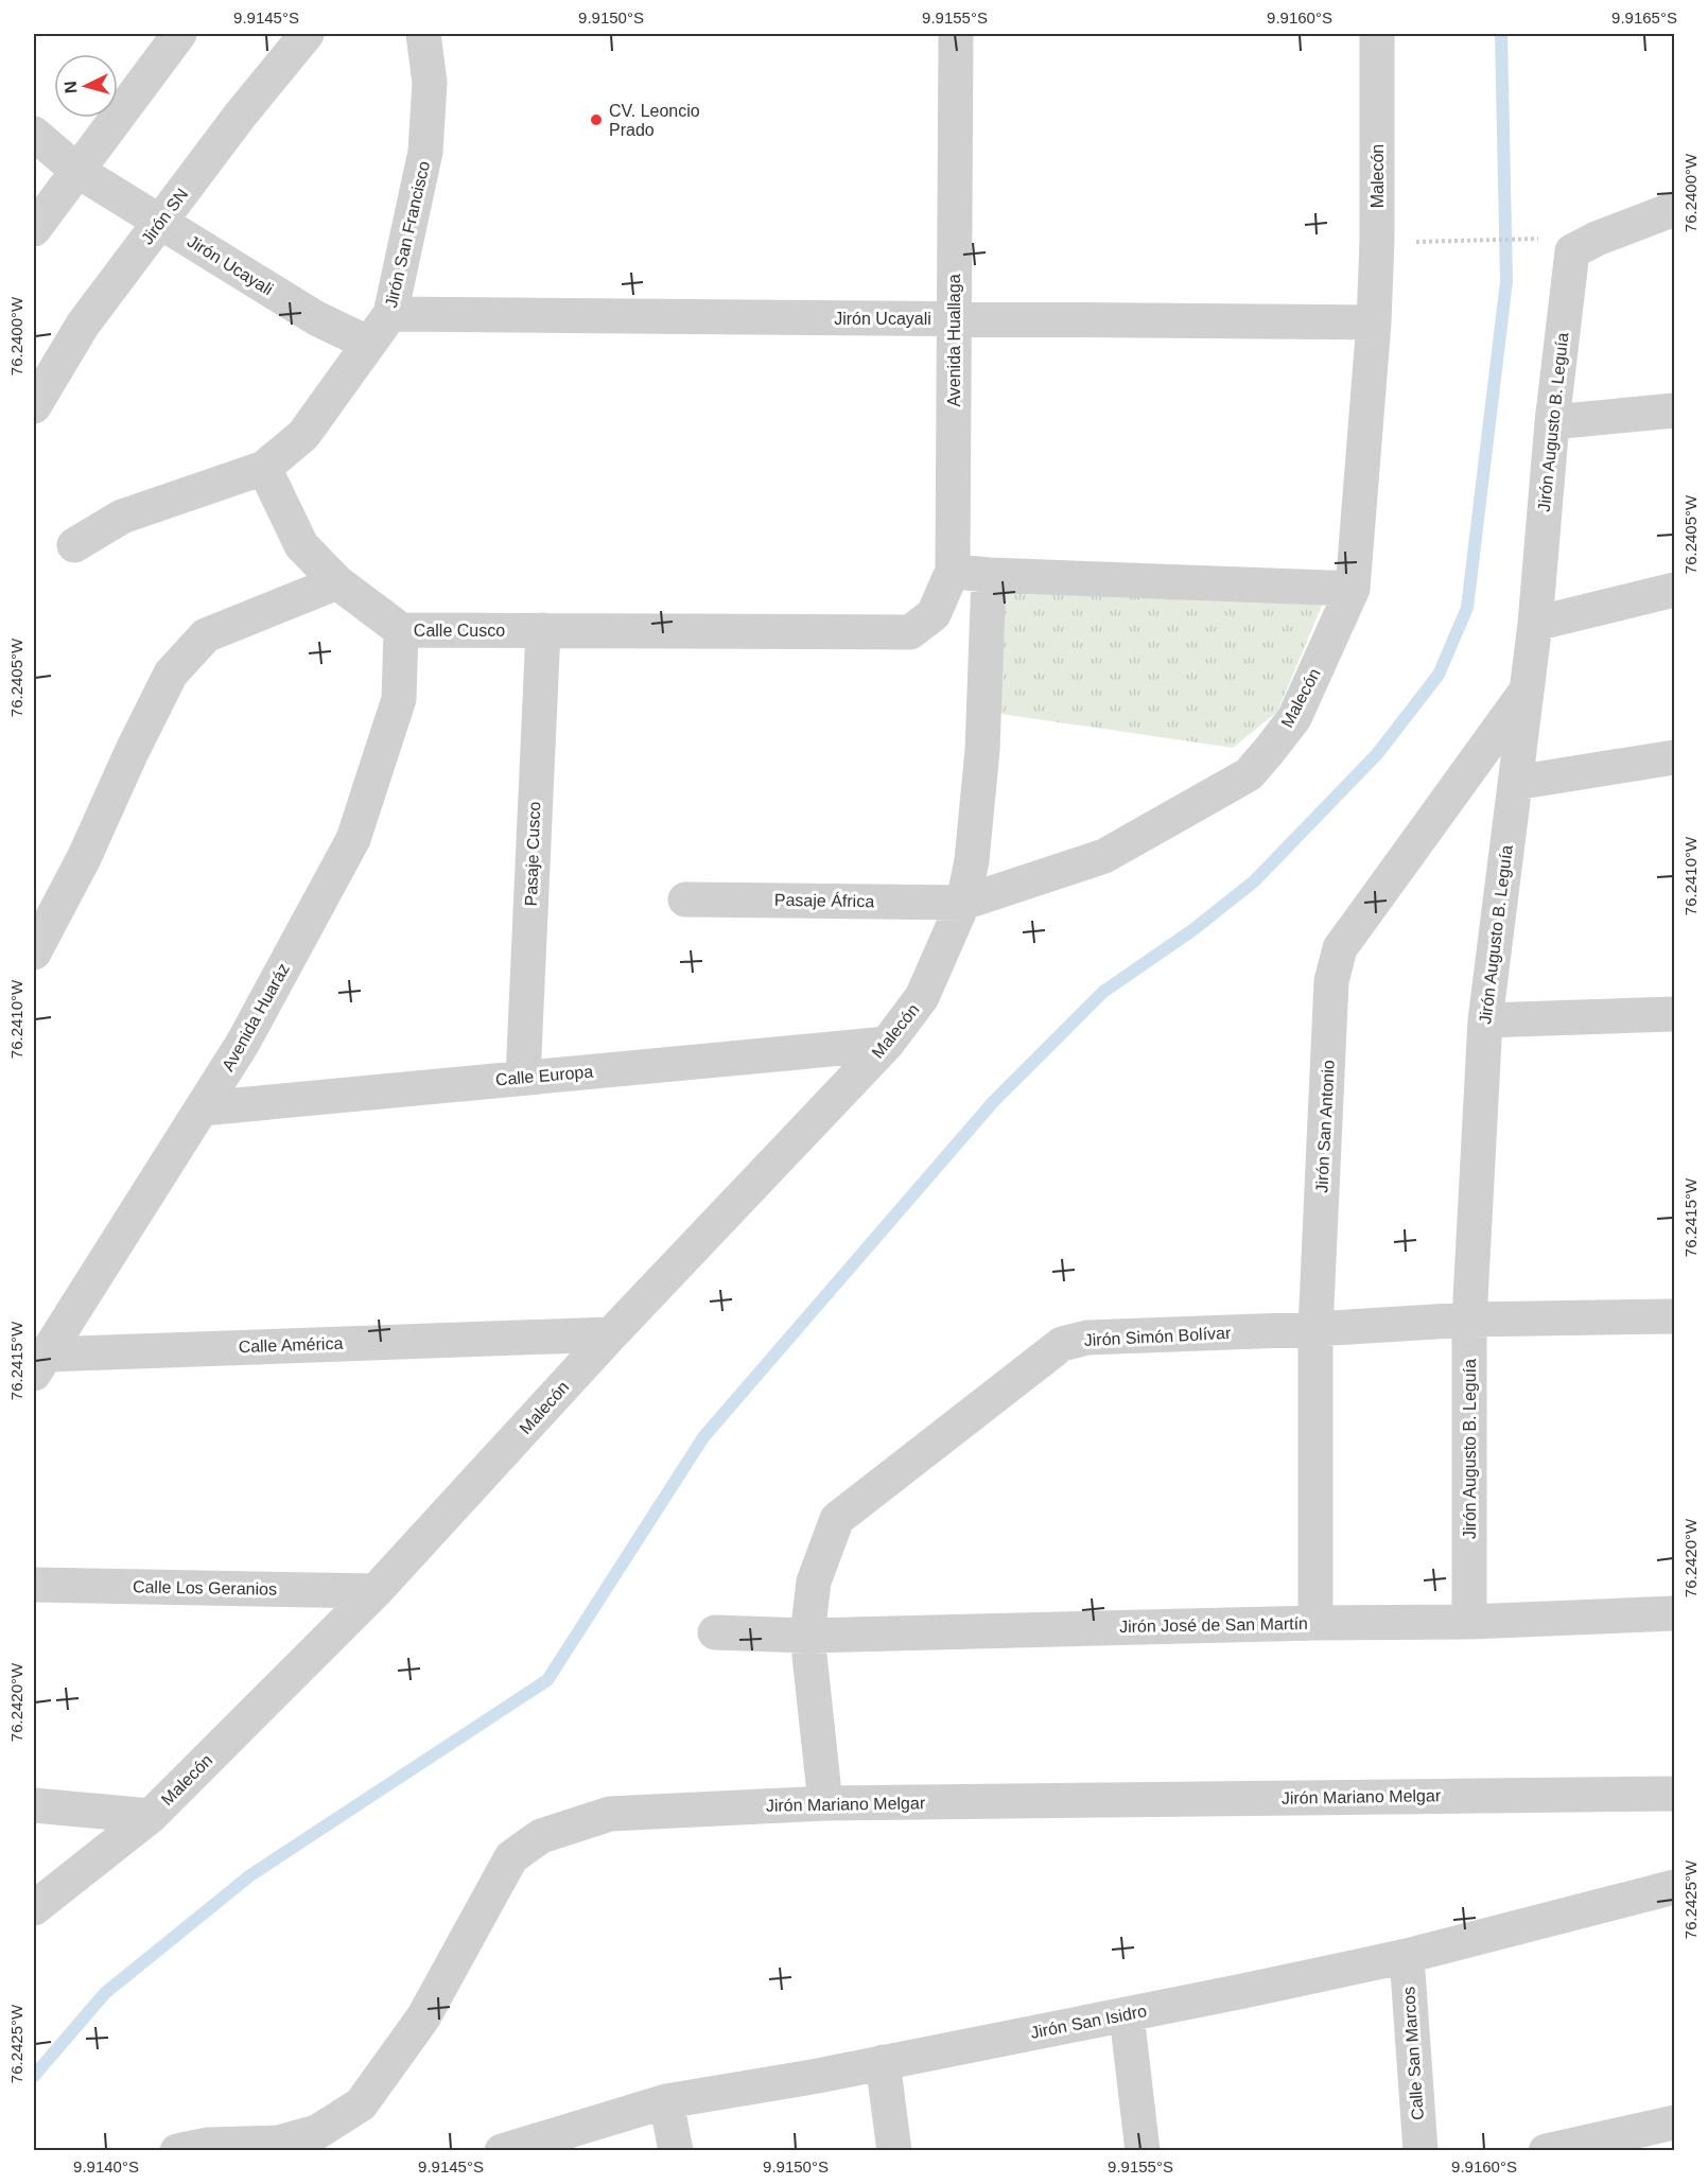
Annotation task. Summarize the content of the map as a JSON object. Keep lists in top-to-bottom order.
{
  "streets": {
    "street": [
      "Malecón",
      "Jirón SN",
      "Jirón San Francisco",
      "Jirón Ucayali",
      "Avenida Huallaga",
      "Jirón Augusto B. Leguía",
      "Calle Cusco",
      "Pasaje Cusco",
      "Pasaje África",
      "Avenida Huaráz",
      "Calle Europa",
      "Jirón San Antonio",
      "Jirón Simón Bolívar",
      "Calle América",
      "Calle Los Geranios",
      "Jirón José de San Martín",
      "Jirón Mariano Melgar",
      "Jirón San Isidro",
      "Calle San Marcos"
    ]
  },
  "crossings": [
    ["Malecón", "Jirón Ucayali"],
    ["Malecón", "Pasaje África"],
    ["Malecón", "Calle Europa"],
    ["Malecón", "Calle América"],
    ["Malecón", "Calle Los Geranios"],
    ["Jirón SN", "Jirón Ucayali"],
    ["Jirón San Francisco", "Jirón Ucayali"],
    ["Jirón Ucayali", "Avenida Huallaga"],
    ["Avenida Huallaga", "Calle Cusco"],
    ["Jirón Augusto B. Leguía", "Jirón San Antonio"],
    ["Jirón Augusto B. Leguía", "Jirón Simón Bolívar"],
    ["Jirón Augusto B. Leguía", "Jirón José de San Martín"],
    ["Calle Cusco", "Pasaje Cusco"],
    ["Calle Cusco", "Avenida Huaráz"],
    ["Pasaje Cusco", "Calle Europa"],
    ["Avenida Huaráz", "Calle Europa"],
    ["Avenida Huaráz", "Calle América"],
    ["Jirón San Antonio", "Jirón Simón Bolívar"],
    ["Jirón San Antonio", "Jirón José de San Martín"],
    ["Jirón Simón Bolívar", "Jirón José de San Martín"],
    ["Jirón Simón Bolívar", "Jirón Mariano Melgar"],
    ["Jirón San Isidro", "Calle San Marcos"]
  ],
  "places": ["CV. Leoncio Prado"],
  "north": "left",
  "coordinates": [
    "9.9145°S",
    "9.9150°S",
    "9.9155°S",
    "9.9160°S",
    "9.9165°S",
    "76.2400°W",
    "76.2405°W",
    "76.2410°W",
    "76.2415°W",
    "76.2420°W",
    "76.2425°W",
    "9.9140°S"
  ]
}
